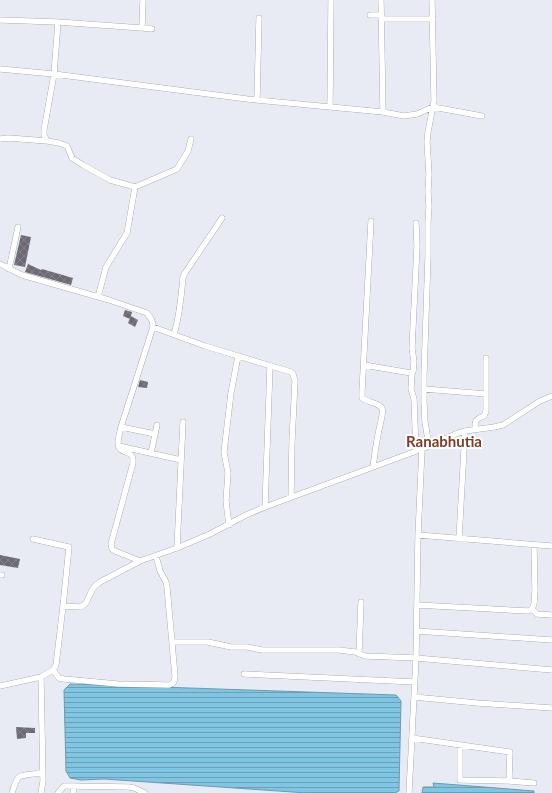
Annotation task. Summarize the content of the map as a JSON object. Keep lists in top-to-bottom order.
{
  "districts": ["Ranabhutia"]
}
